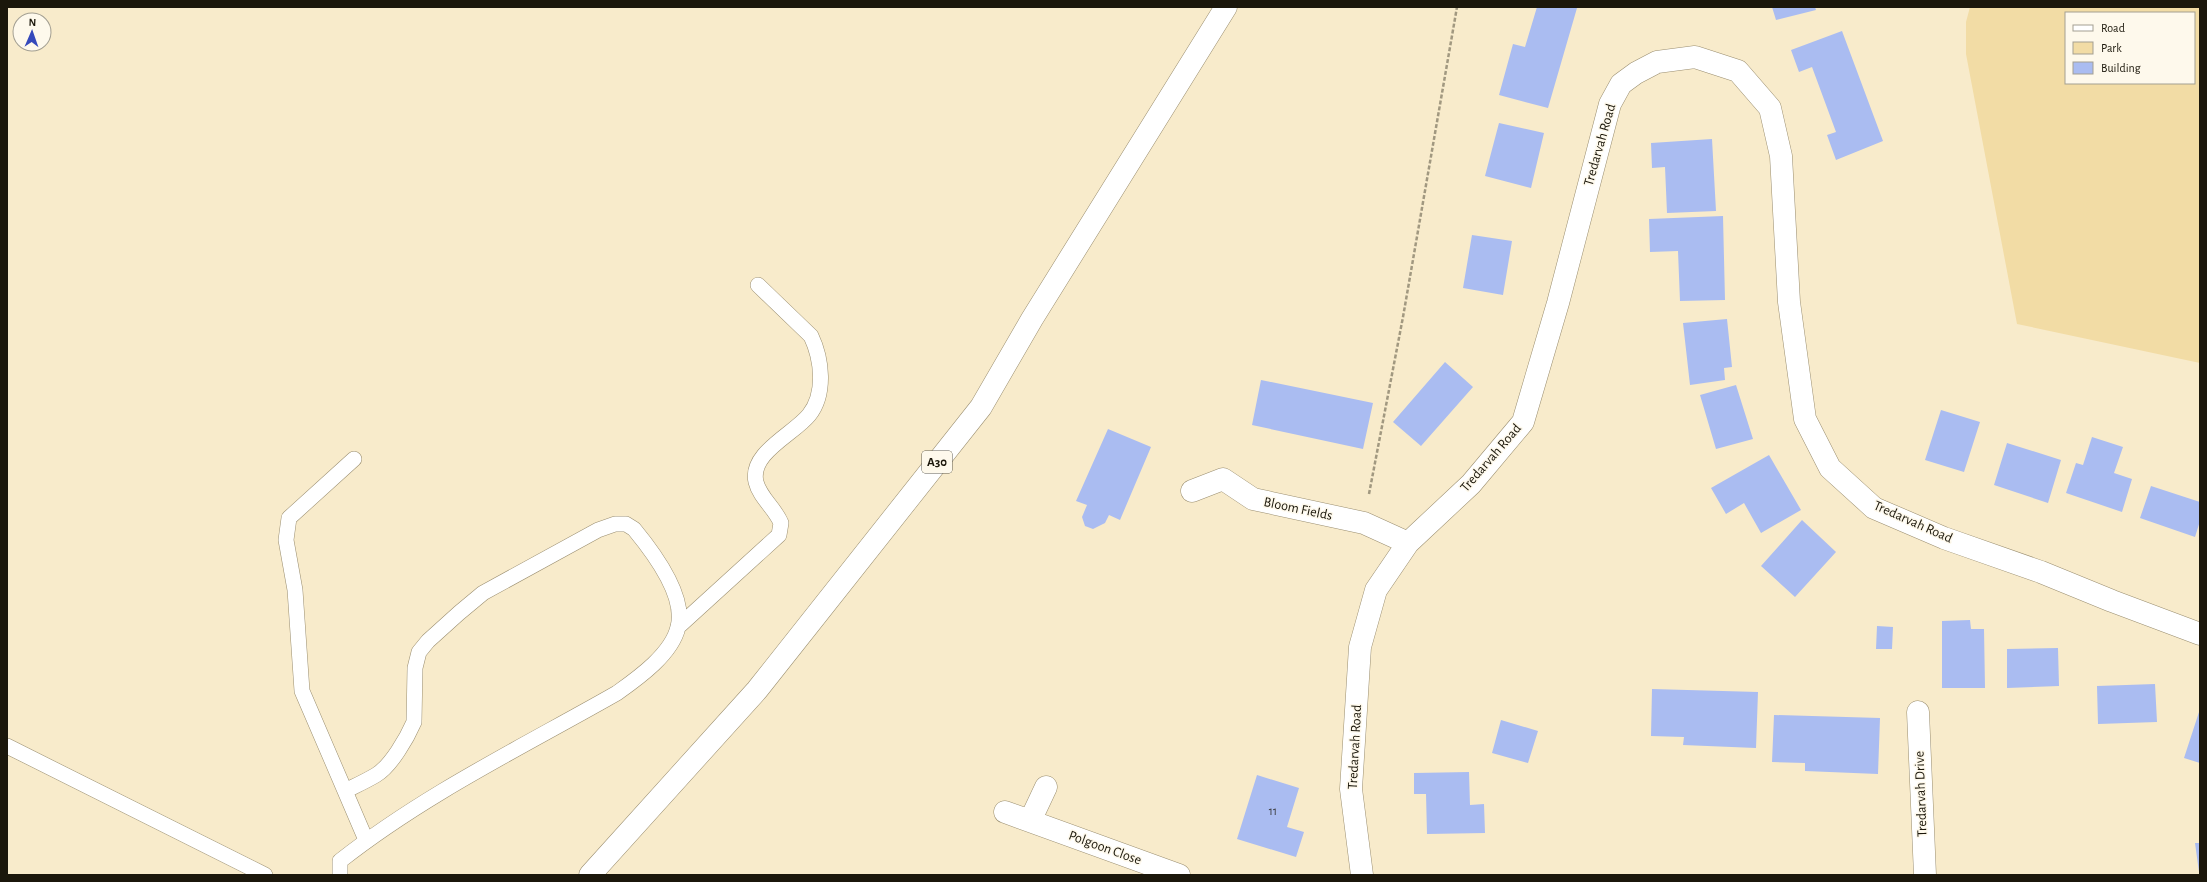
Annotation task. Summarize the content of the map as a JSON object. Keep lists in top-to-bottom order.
{
  "streets": {
    "main road": [
      "Tredarvah Road",
      "A30",
      "Bloom Fields",
      "Tredarvah Drive",
      "Polgoon Close"
    ]
  },
  "crossings": [
    ["Tredarvah Road", "Bloom Fields"]
  ],
  "house_numbers": ["11"],
  "legend": ["Road", "Park", "Building"],
  "north": "top"
}
